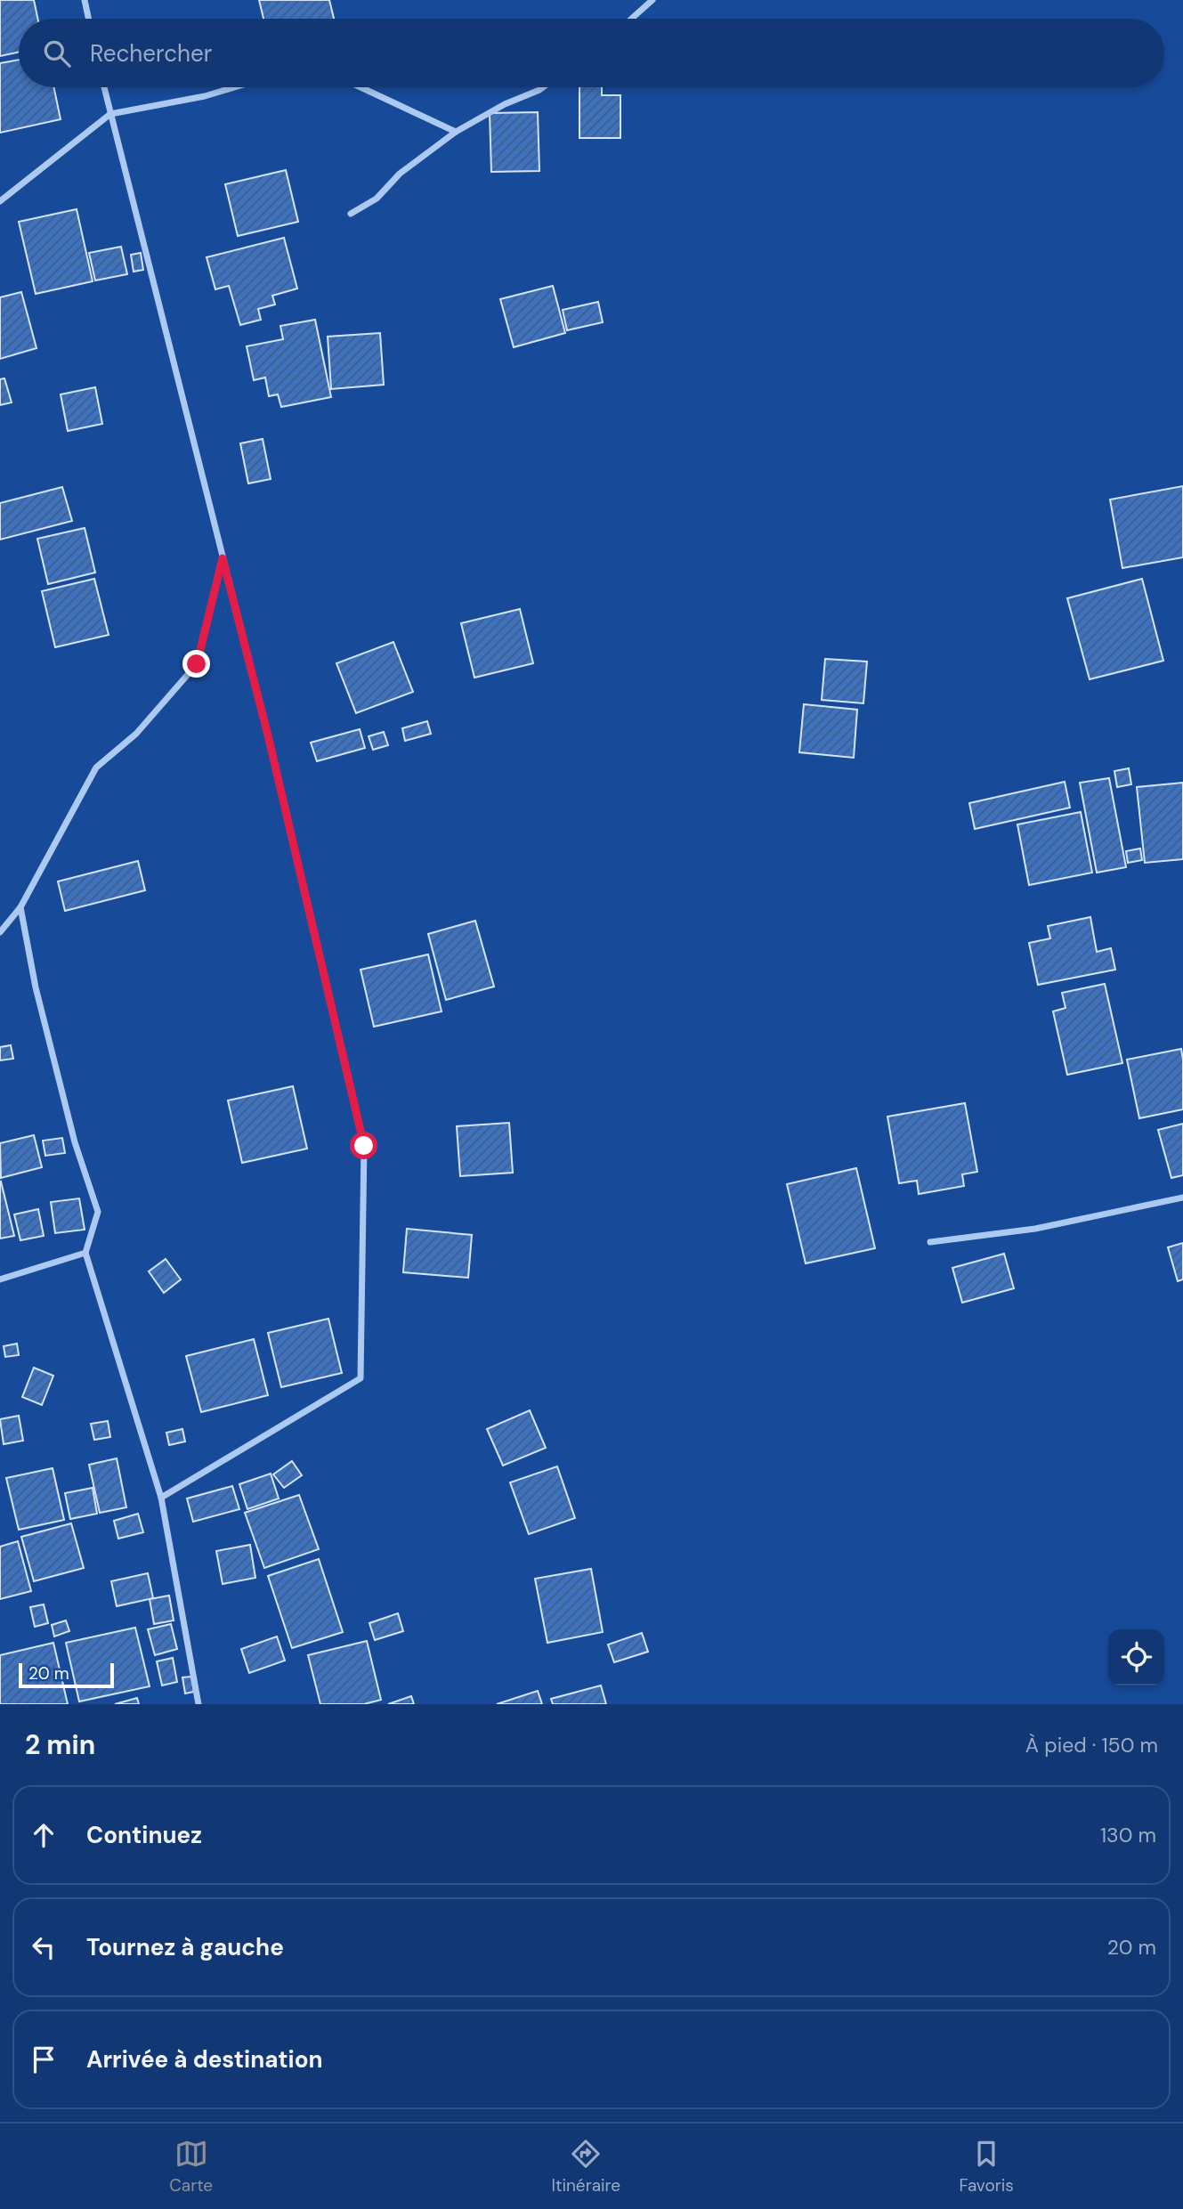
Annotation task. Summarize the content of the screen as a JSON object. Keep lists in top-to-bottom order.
{
  "scale_bar": "20 m",
  "page": {
    "search": "Rechercher",
    "scale": "20 m",
    "heading": ["2 min", "À pied · 150 m"],
    "list": [
      ["Continuez", "130 m"],
      ["Tournez à gauche", "20 m"],
      "Arrivée à destination"
    ],
    "nav": ["Carte", "Itinéraire", "Favoris"]
  }
}
